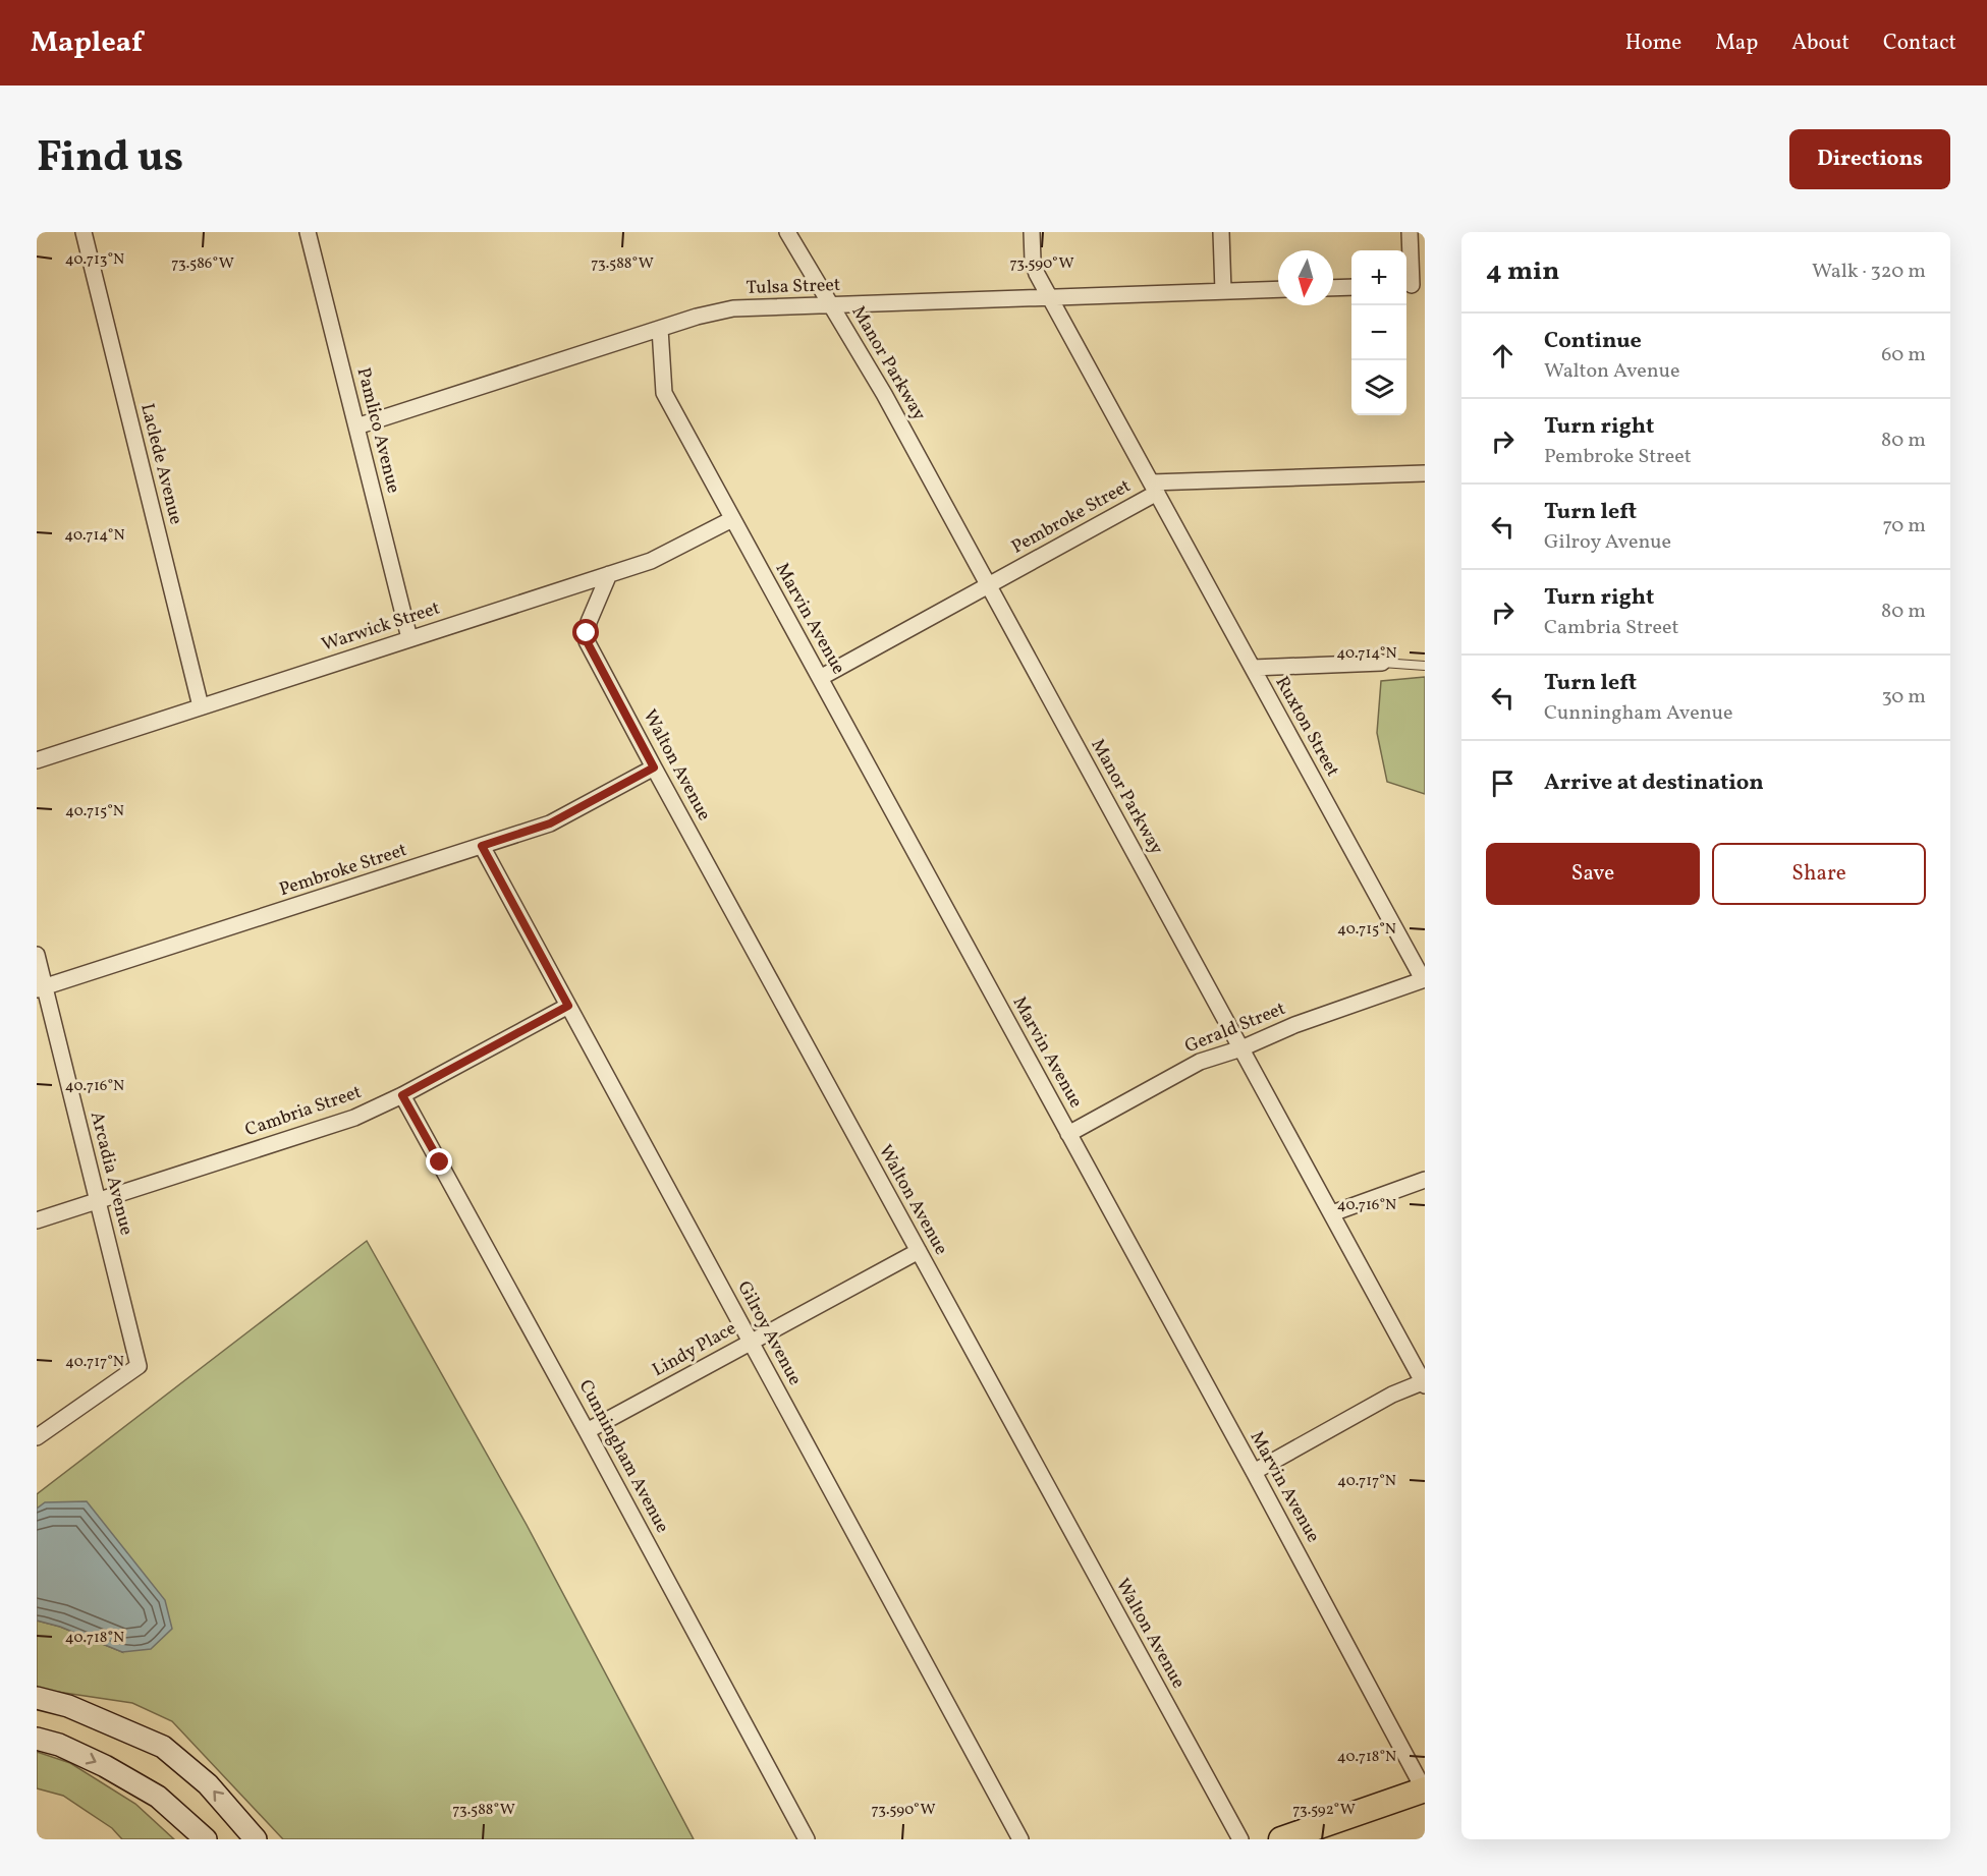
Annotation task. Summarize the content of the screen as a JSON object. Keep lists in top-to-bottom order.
{
  "streets": {
    "street": [
      "Tulsa Street",
      "Manor Parkway",
      "Pamlico Avenue",
      "Laclede Avenue",
      "Pembroke Street",
      "Marvin Avenue",
      "Warwick Street",
      "Ruxton Street",
      "Walton Avenue",
      "Gerald Street",
      "Cambria Street",
      "Arcadia Avenue",
      "Gilroy Avenue",
      "Lindy Place",
      "Cunningham Avenue"
    ]
  },
  "crossings": [
    ["Tulsa Street", "Manor Parkway"],
    ["Tulsa Street", "Pamlico Avenue"],
    ["Tulsa Street", "Marvin Avenue"],
    ["Tulsa Street", "Ruxton Street"],
    ["Manor Parkway", "Pembroke Street"],
    ["Manor Parkway", "Gerald Street"],
    ["Pamlico Avenue", "Warwick Street"],
    ["Laclede Avenue", "Warwick Street"],
    ["Pembroke Street", "Marvin Avenue"],
    ["Pembroke Street", "Ruxton Street"],
    ["Pembroke Street", "Walton Avenue"],
    ["Pembroke Street", "Arcadia Avenue"],
    ["Pembroke Street", "Gilroy Avenue"],
    ["Marvin Avenue", "Warwick Street"],
    ["Marvin Avenue", "Gerald Street"],
    ["Warwick Street", "Walton Avenue"],
    ["Ruxton Street", "Gerald Street"],
    ["Walton Avenue", "Lindy Place"],
    ["Cambria Street", "Arcadia Avenue"],
    ["Cambria Street", "Gilroy Avenue"],
    ["Cambria Street", "Cunningham Avenue"],
    ["Gilroy Avenue", "Lindy Place"],
    ["Lindy Place", "Cunningham Avenue"]
  ],
  "north": "bottom",
  "page": {
    "header": "Mapleaf",
    "nav": [
      "Home",
      "Map",
      "About",
      "Contact"
    ],
    "title": "Find us",
    "buttons": [
      "Directions",
      ["Save", "Share"]
    ],
    "heading": ["4 min", "Walk · 320 m"],
    "map_buttons": ["+", "−"],
    "list": [
      ["Continue", "Walton Avenue", "60 m"],
      ["Turn right", "Pembroke Street", "80 m"],
      ["Turn left", "Gilroy Avenue", "70 m"],
      ["Turn right", "Cambria Street", "80 m"],
      ["Turn left", "Cunningham Avenue", "30 m"],
      "Arrive at destination"
    ]
  },
  "coordinates": [
    "40.713°N",
    "73.586°W",
    "73.588°W",
    "73.590°W",
    "40.714°N",
    "40.715°N",
    "40.716°N",
    "40.717°N",
    "40.718°N",
    "73.592°W"
  ]
}
